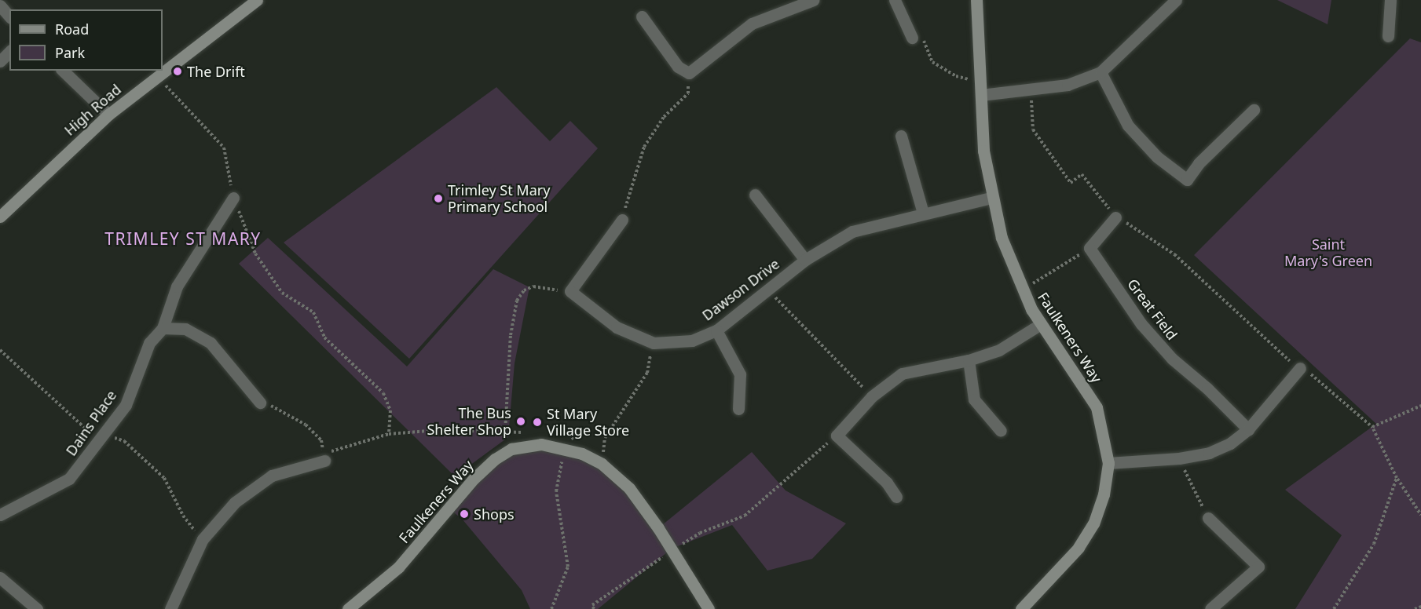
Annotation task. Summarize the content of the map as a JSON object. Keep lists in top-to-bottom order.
{
  "streets": {
    "street": [
      "High Road",
      "Dawson Drive",
      "Great Field",
      "Faulkeners Way",
      "Dains Place"
    ]
  },
  "crossings": [
    ["Dawson Drive", "Faulkeners Way"]
  ],
  "districts": ["TRIMLEY ST MARY"],
  "parks": ["Saint Mary's Green"],
  "places": [
    "The Drift",
    "Trimley St Mary Primary School",
    "The Bus Shelter Shop",
    "St Mary Village Store",
    "Shops"
  ],
  "legend": ["Road", "Park"]
}
